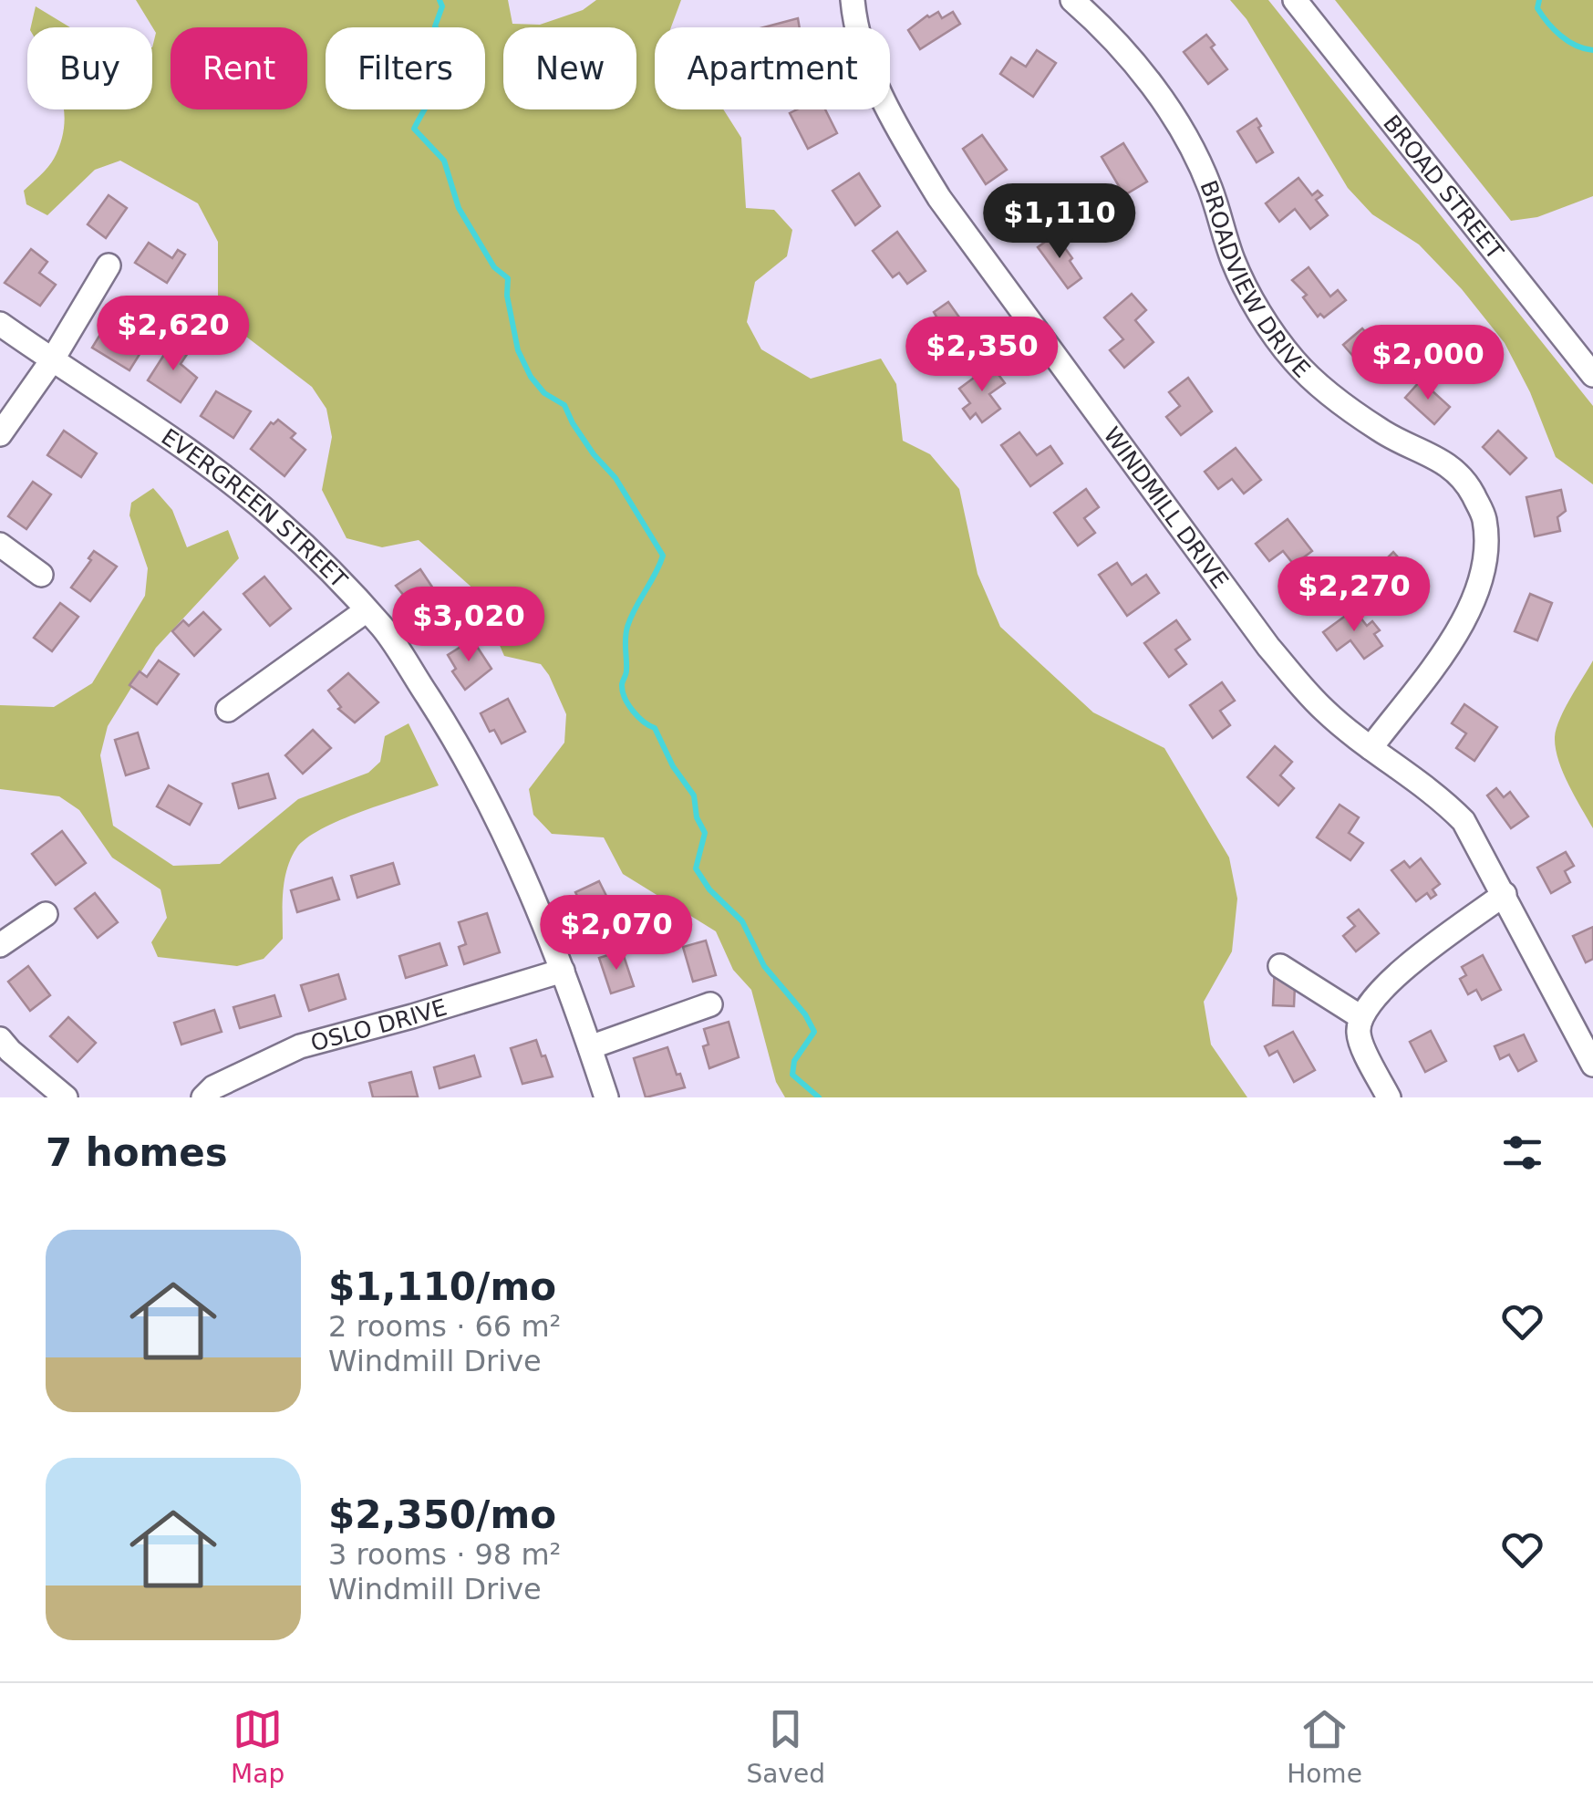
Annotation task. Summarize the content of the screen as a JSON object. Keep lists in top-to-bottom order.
{
  "streets": {
    "street": [
      "BROAD STREET",
      "BROADVIEW DRIVE",
      "WINDMILL DRIVE",
      "EVERGREEN STREET",
      "OSLO DRIVE"
    ]
  },
  "crossings": [
    ["BROADVIEW DRIVE", "WINDMILL DRIVE"],
    ["EVERGREEN STREET", "OSLO DRIVE"]
  ],
  "page": {
    "chip": [
      "Buy",
      "Rent",
      "Filters",
      "New",
      "Apartment"
    ],
    "price": [
      "$1,110",
      "$2,620",
      "$2,350",
      "$2,000",
      "$2,270",
      "$3,020",
      "$2,070"
    ],
    "heading": "7 homes",
    "list": [
      {
        "name": "$1,110/mo",
        "note": "2 rooms · 66 m² · Windmill Drive"
      },
      {
        "name": "$2,350/mo",
        "note": "3 rooms · 98 m² · Windmill Drive"
      }
    ],
    "tabs": ["Map", "Saved", "Home"]
  }
}
